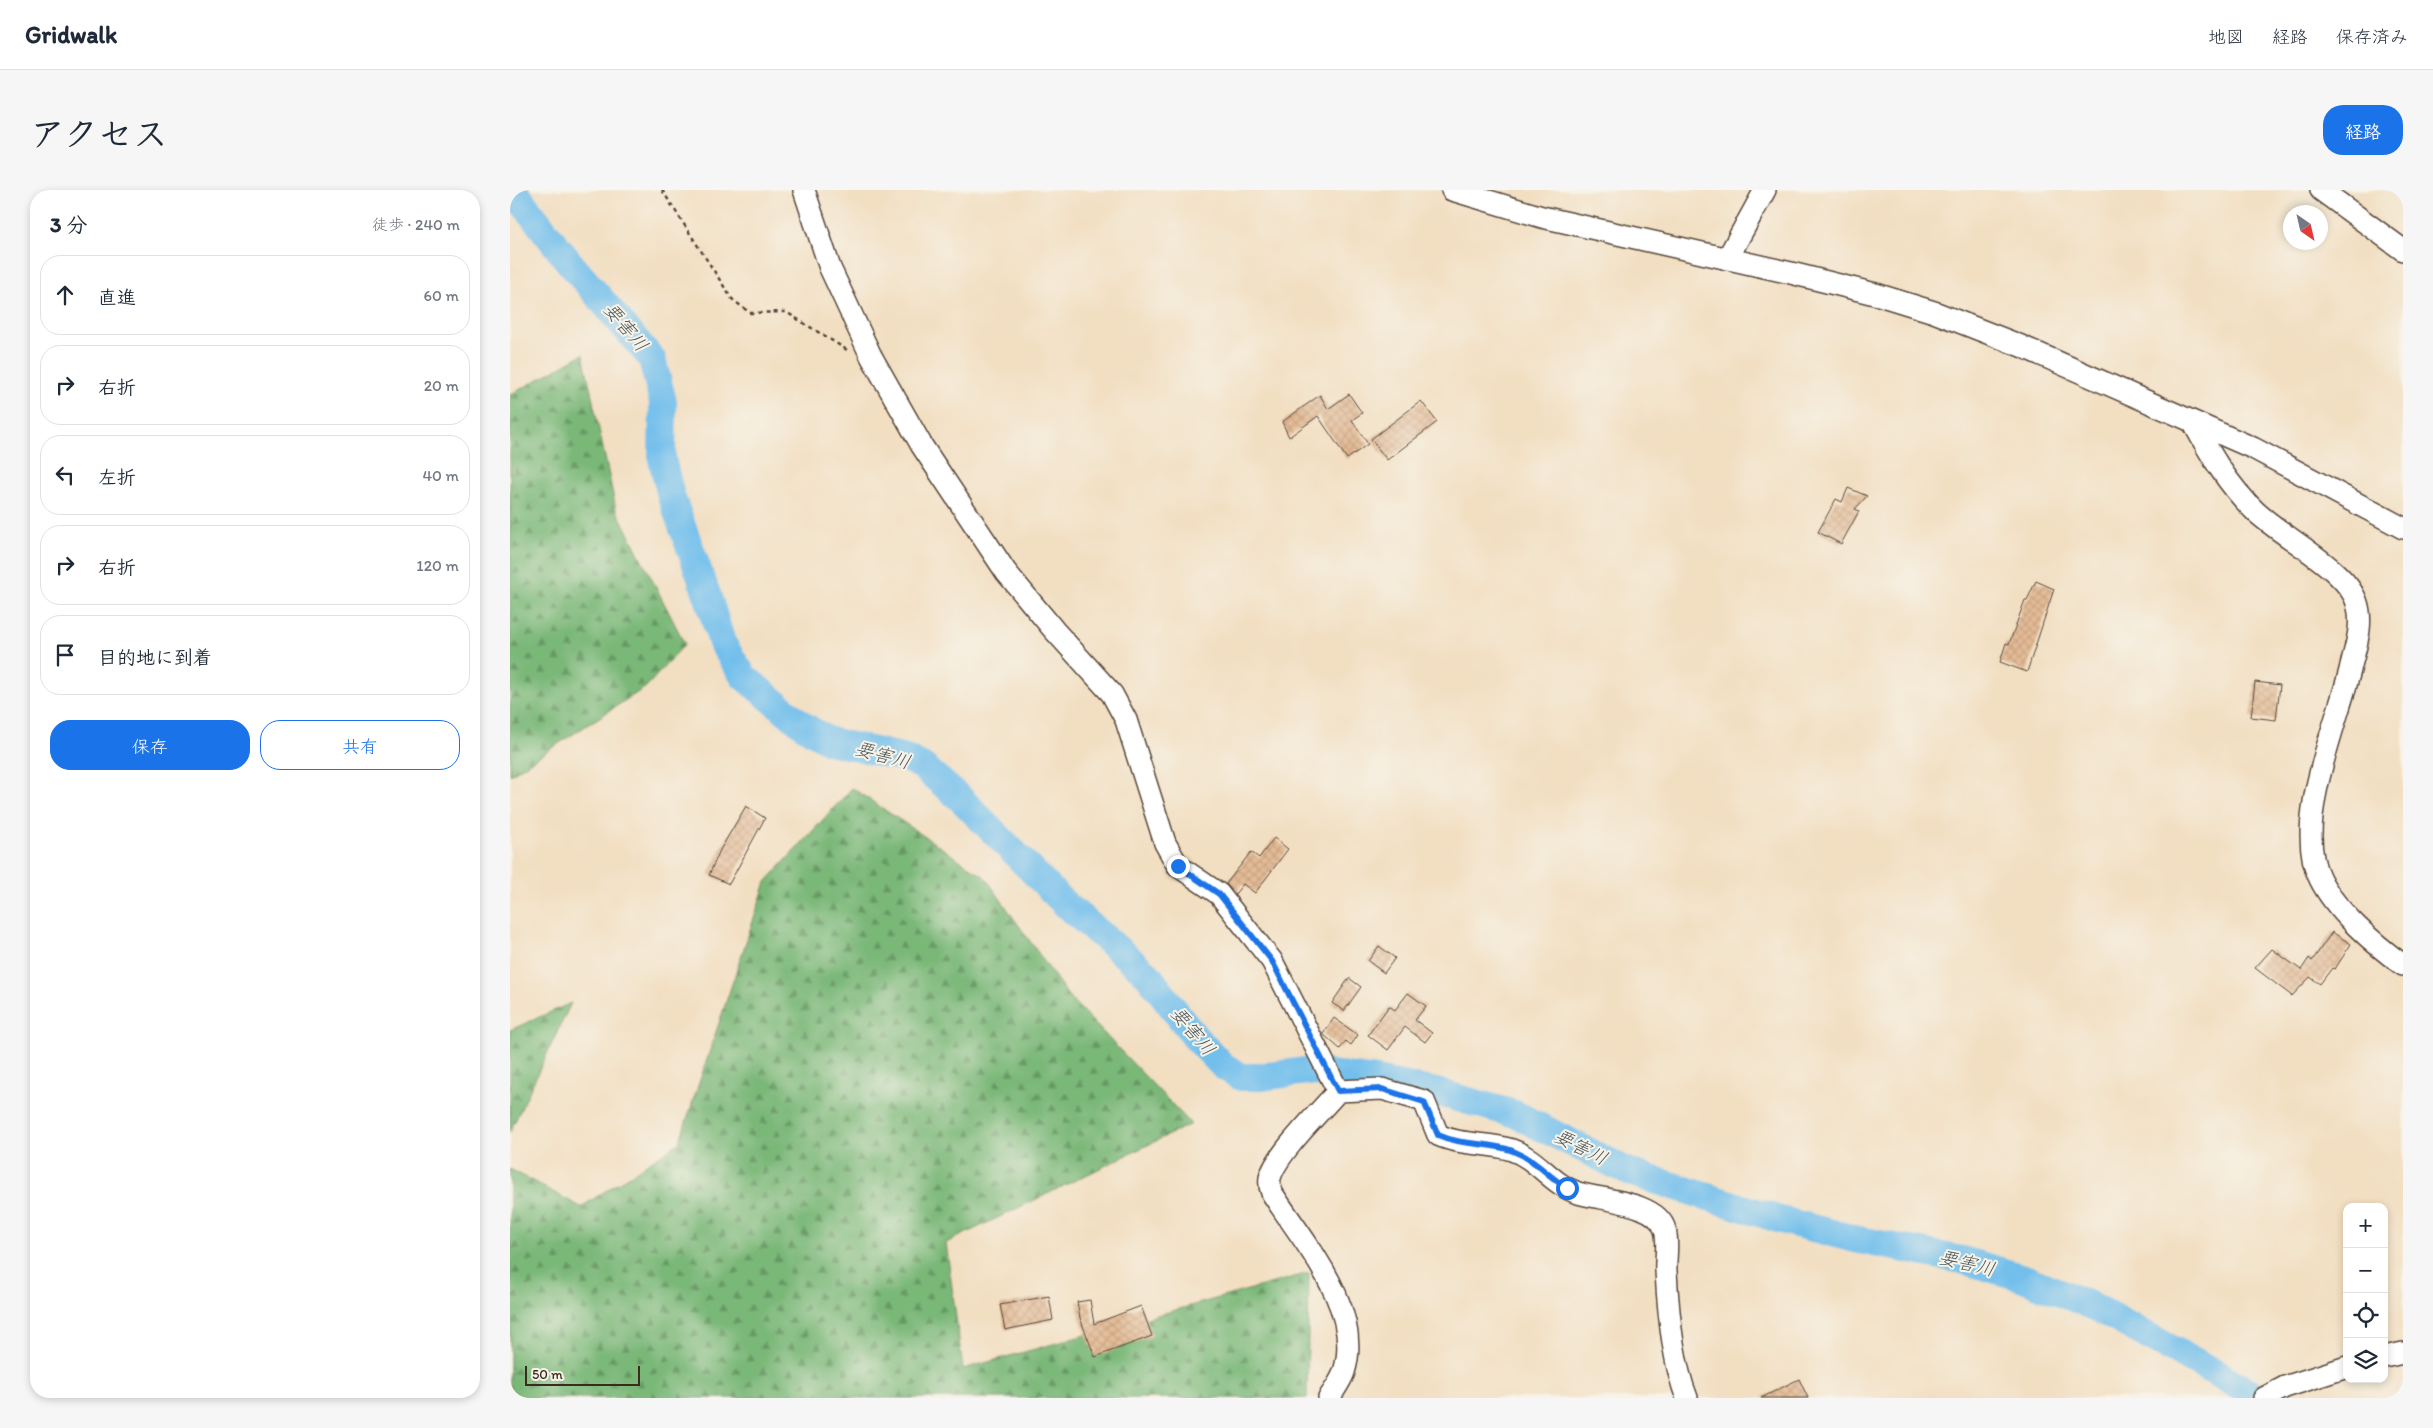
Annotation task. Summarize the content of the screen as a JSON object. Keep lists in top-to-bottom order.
{
  "water": ["要害川"],
  "scale_bar": "50 m",
  "north": "bottom right",
  "page": {
    "header": "Gridwalk",
    "nav": ["地図", "経路", "保存済み"],
    "title": "アクセス",
    "buttons": [
      "経路",
      ["保存", "共有"]
    ],
    "heading": ["3 分", "徒歩 · 240 m"],
    "list": [
      ["直進", "60 m"],
      ["右折", "20 m"],
      ["左折", "40 m"],
      ["右折", "120 m"],
      "目的地に到着"
    ],
    "map_buttons": ["+", "−"],
    "scale": "50 m"
  }
}
